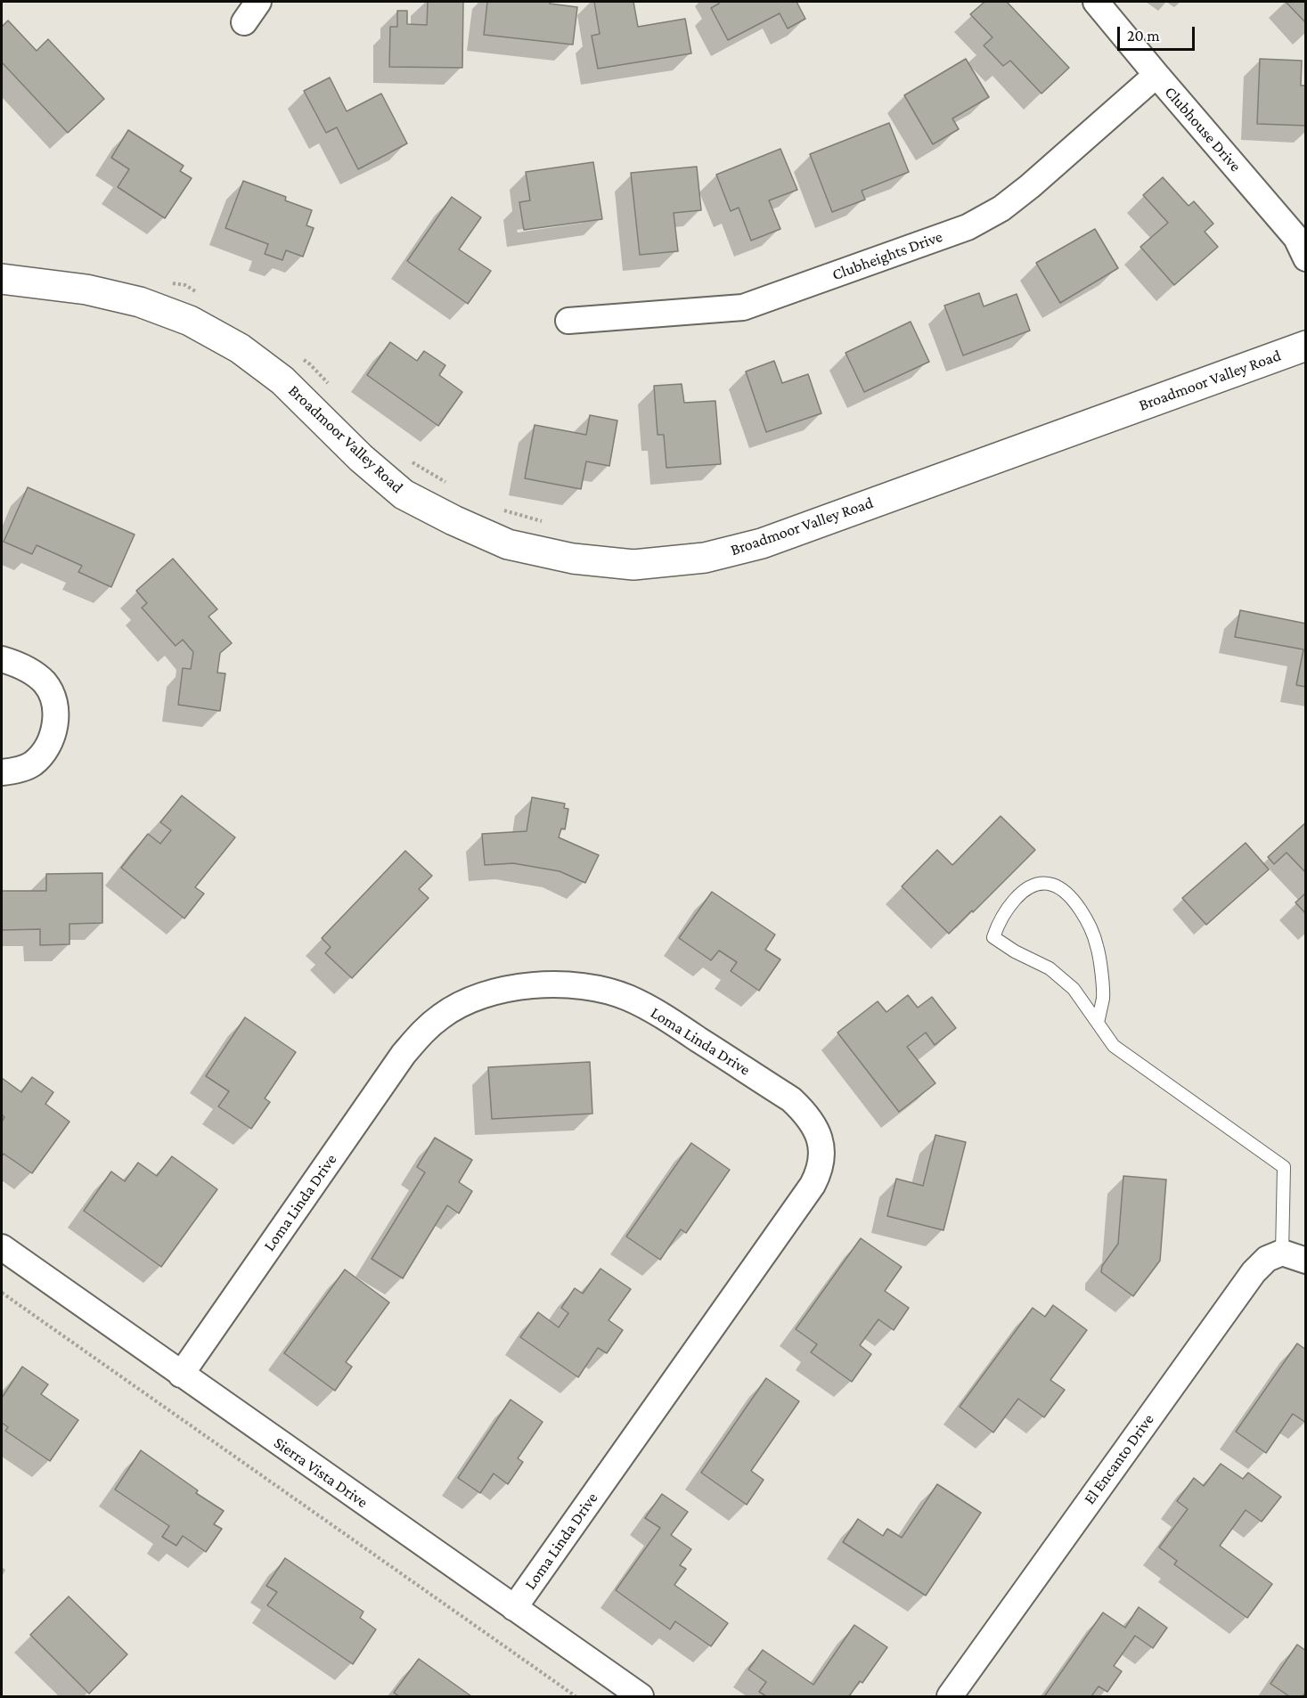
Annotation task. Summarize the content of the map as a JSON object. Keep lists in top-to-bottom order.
{
  "streets": {
    "street": [
      "Clubhouse Drive",
      "Clubheights Drive",
      "Broadmoor Valley Road",
      "Loma Linda Drive",
      "El Encanto Drive",
      "Sierra Vista Drive"
    ]
  },
  "crossings": [
    ["Clubhouse Drive", "Clubheights Drive"],
    ["Loma Linda Drive", "Sierra Vista Drive"]
  ],
  "scale_bar": "20 m"
}
